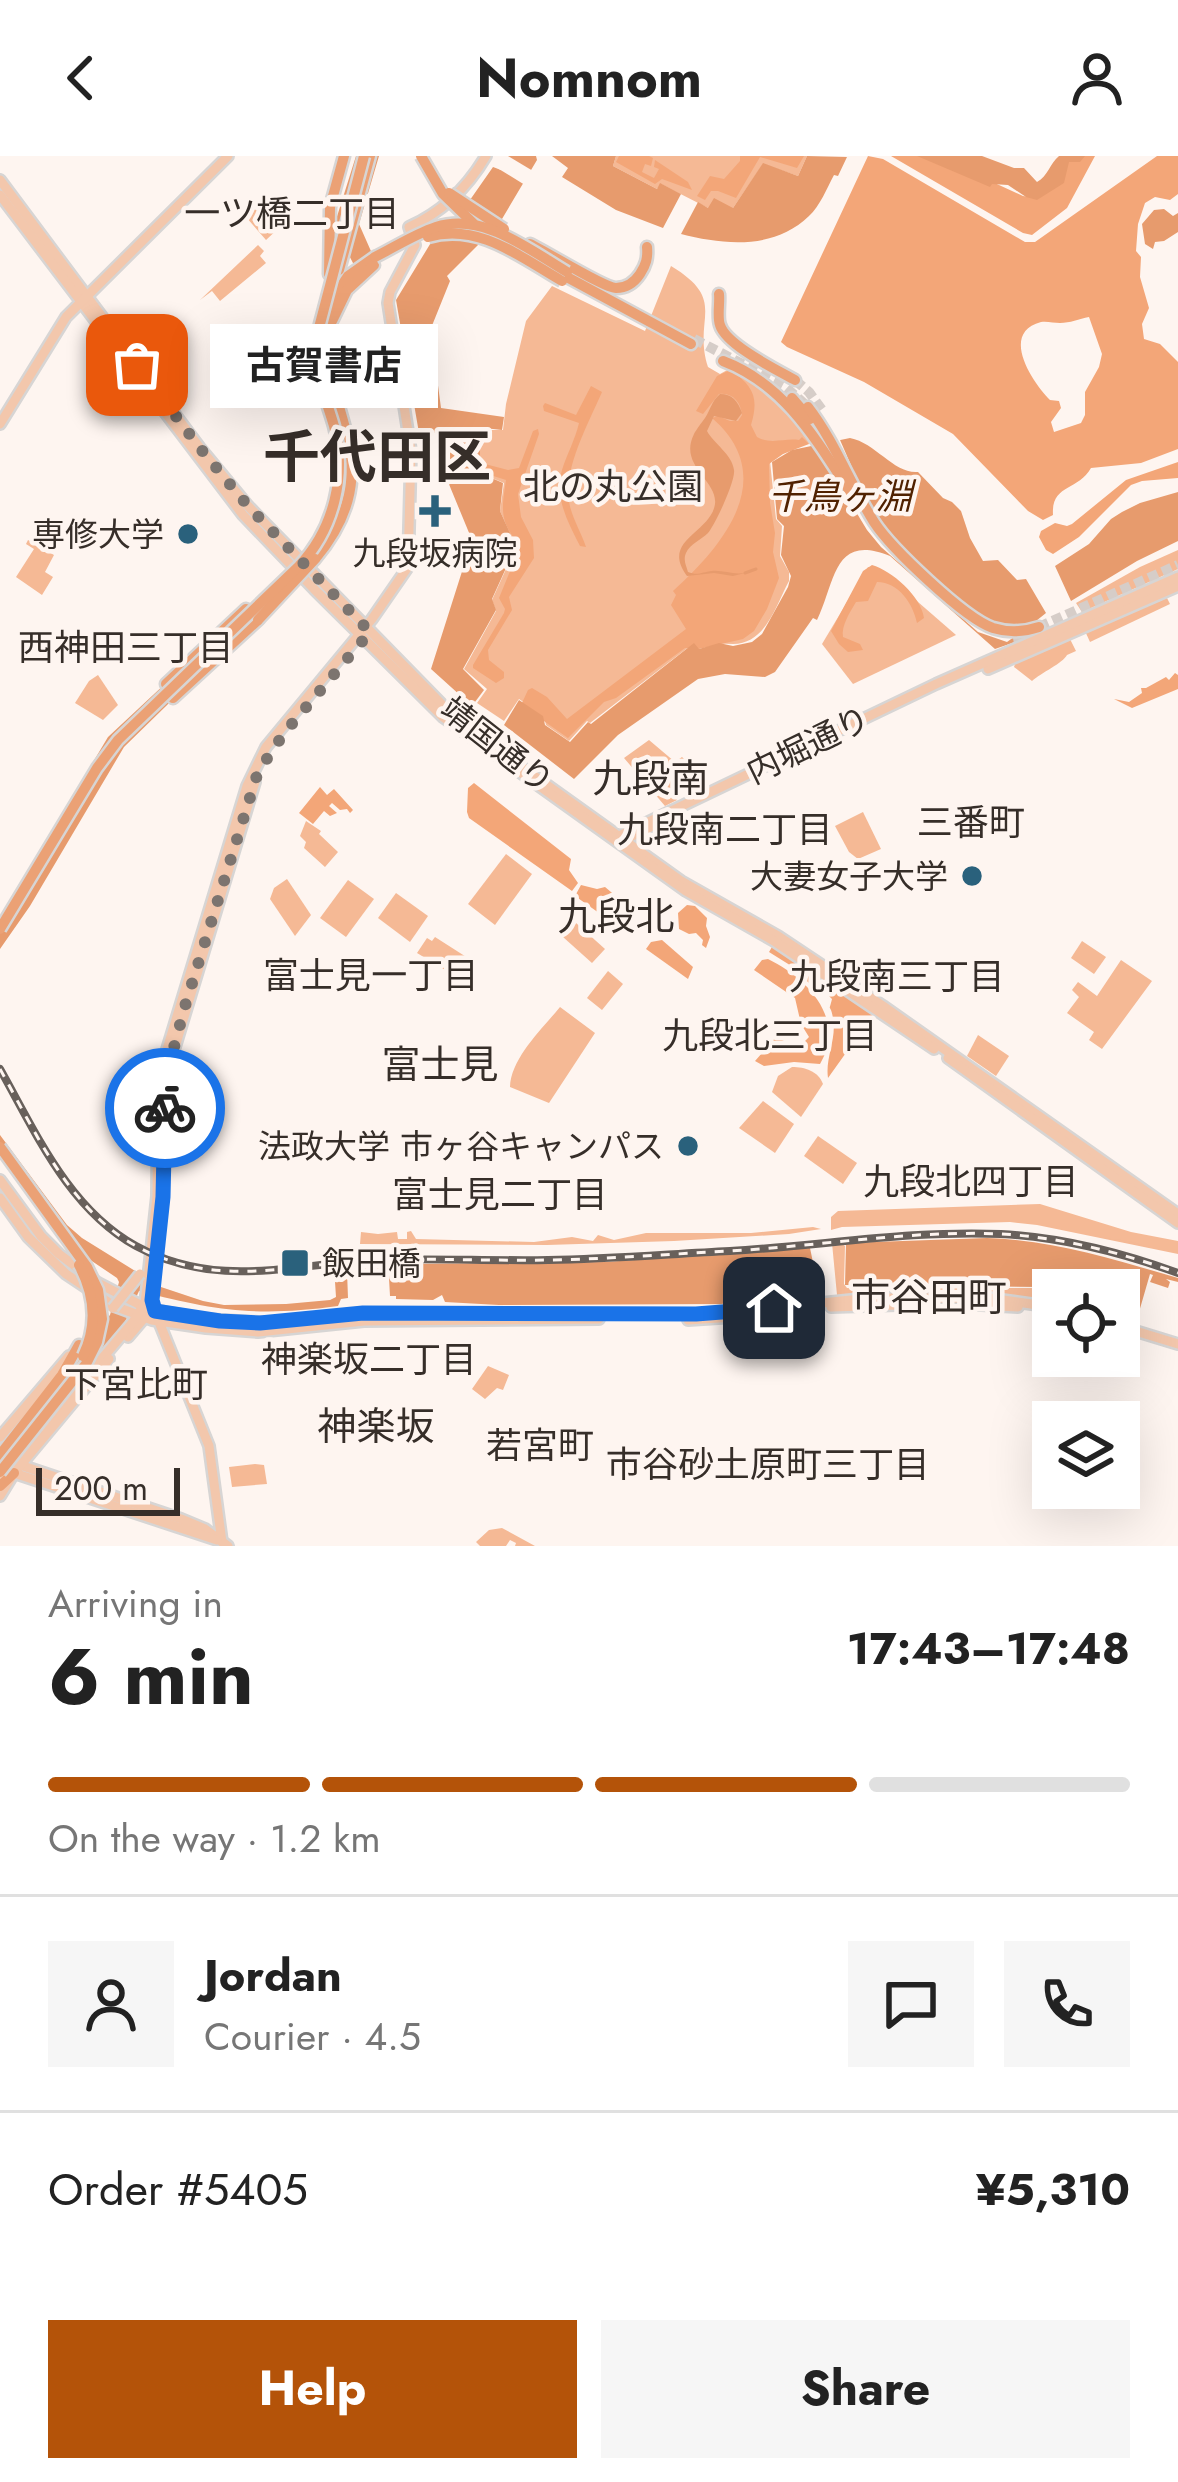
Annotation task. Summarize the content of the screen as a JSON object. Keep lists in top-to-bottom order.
{
  "streets": {
    "main road": ["靖国通り", "内堀通り"]
  },
  "crossings": [
    ["靖国通り", "内堀通り"]
  ],
  "districts": [
    "一ツ橋二丁目",
    "千代田区",
    "北の丸公園",
    "西神田三丁目",
    "九段南",
    "三番町",
    "九段南二丁目",
    "九段北",
    "富士見一丁目",
    "九段南三丁目",
    "九段北三丁目",
    "富士見",
    "九段北四丁目",
    "富士見二丁目",
    "市谷田町",
    "神楽坂二丁目",
    "下宮比町",
    "神楽坂",
    "若宮町",
    "市谷砂土原町三丁目"
  ],
  "water": ["千鳥ヶ淵"],
  "places": {
    "other": [
      "古賀書店",
      "専修大学",
      "大妻女子大学",
      "法政大学 市ヶ谷キャンパス"
    ],
    "health": ["九段坂病院"],
    "transit": ["飯田橋"]
  },
  "scale_bar": "200 m",
  "page": {
    "header": "Nomnom",
    "bubble": "古賀書店",
    "scale": "200 m",
    "heading": ["6 min", "Arriving in", "17:43–17:48"],
    "panel": [
      "Jordan",
      "Courier · 4.5",
      "Order #5405",
      "¥5,310"
    ],
    "bar": "On the way · 1.2 km",
    "buttons": ["Help", "Share"]
  }
}
